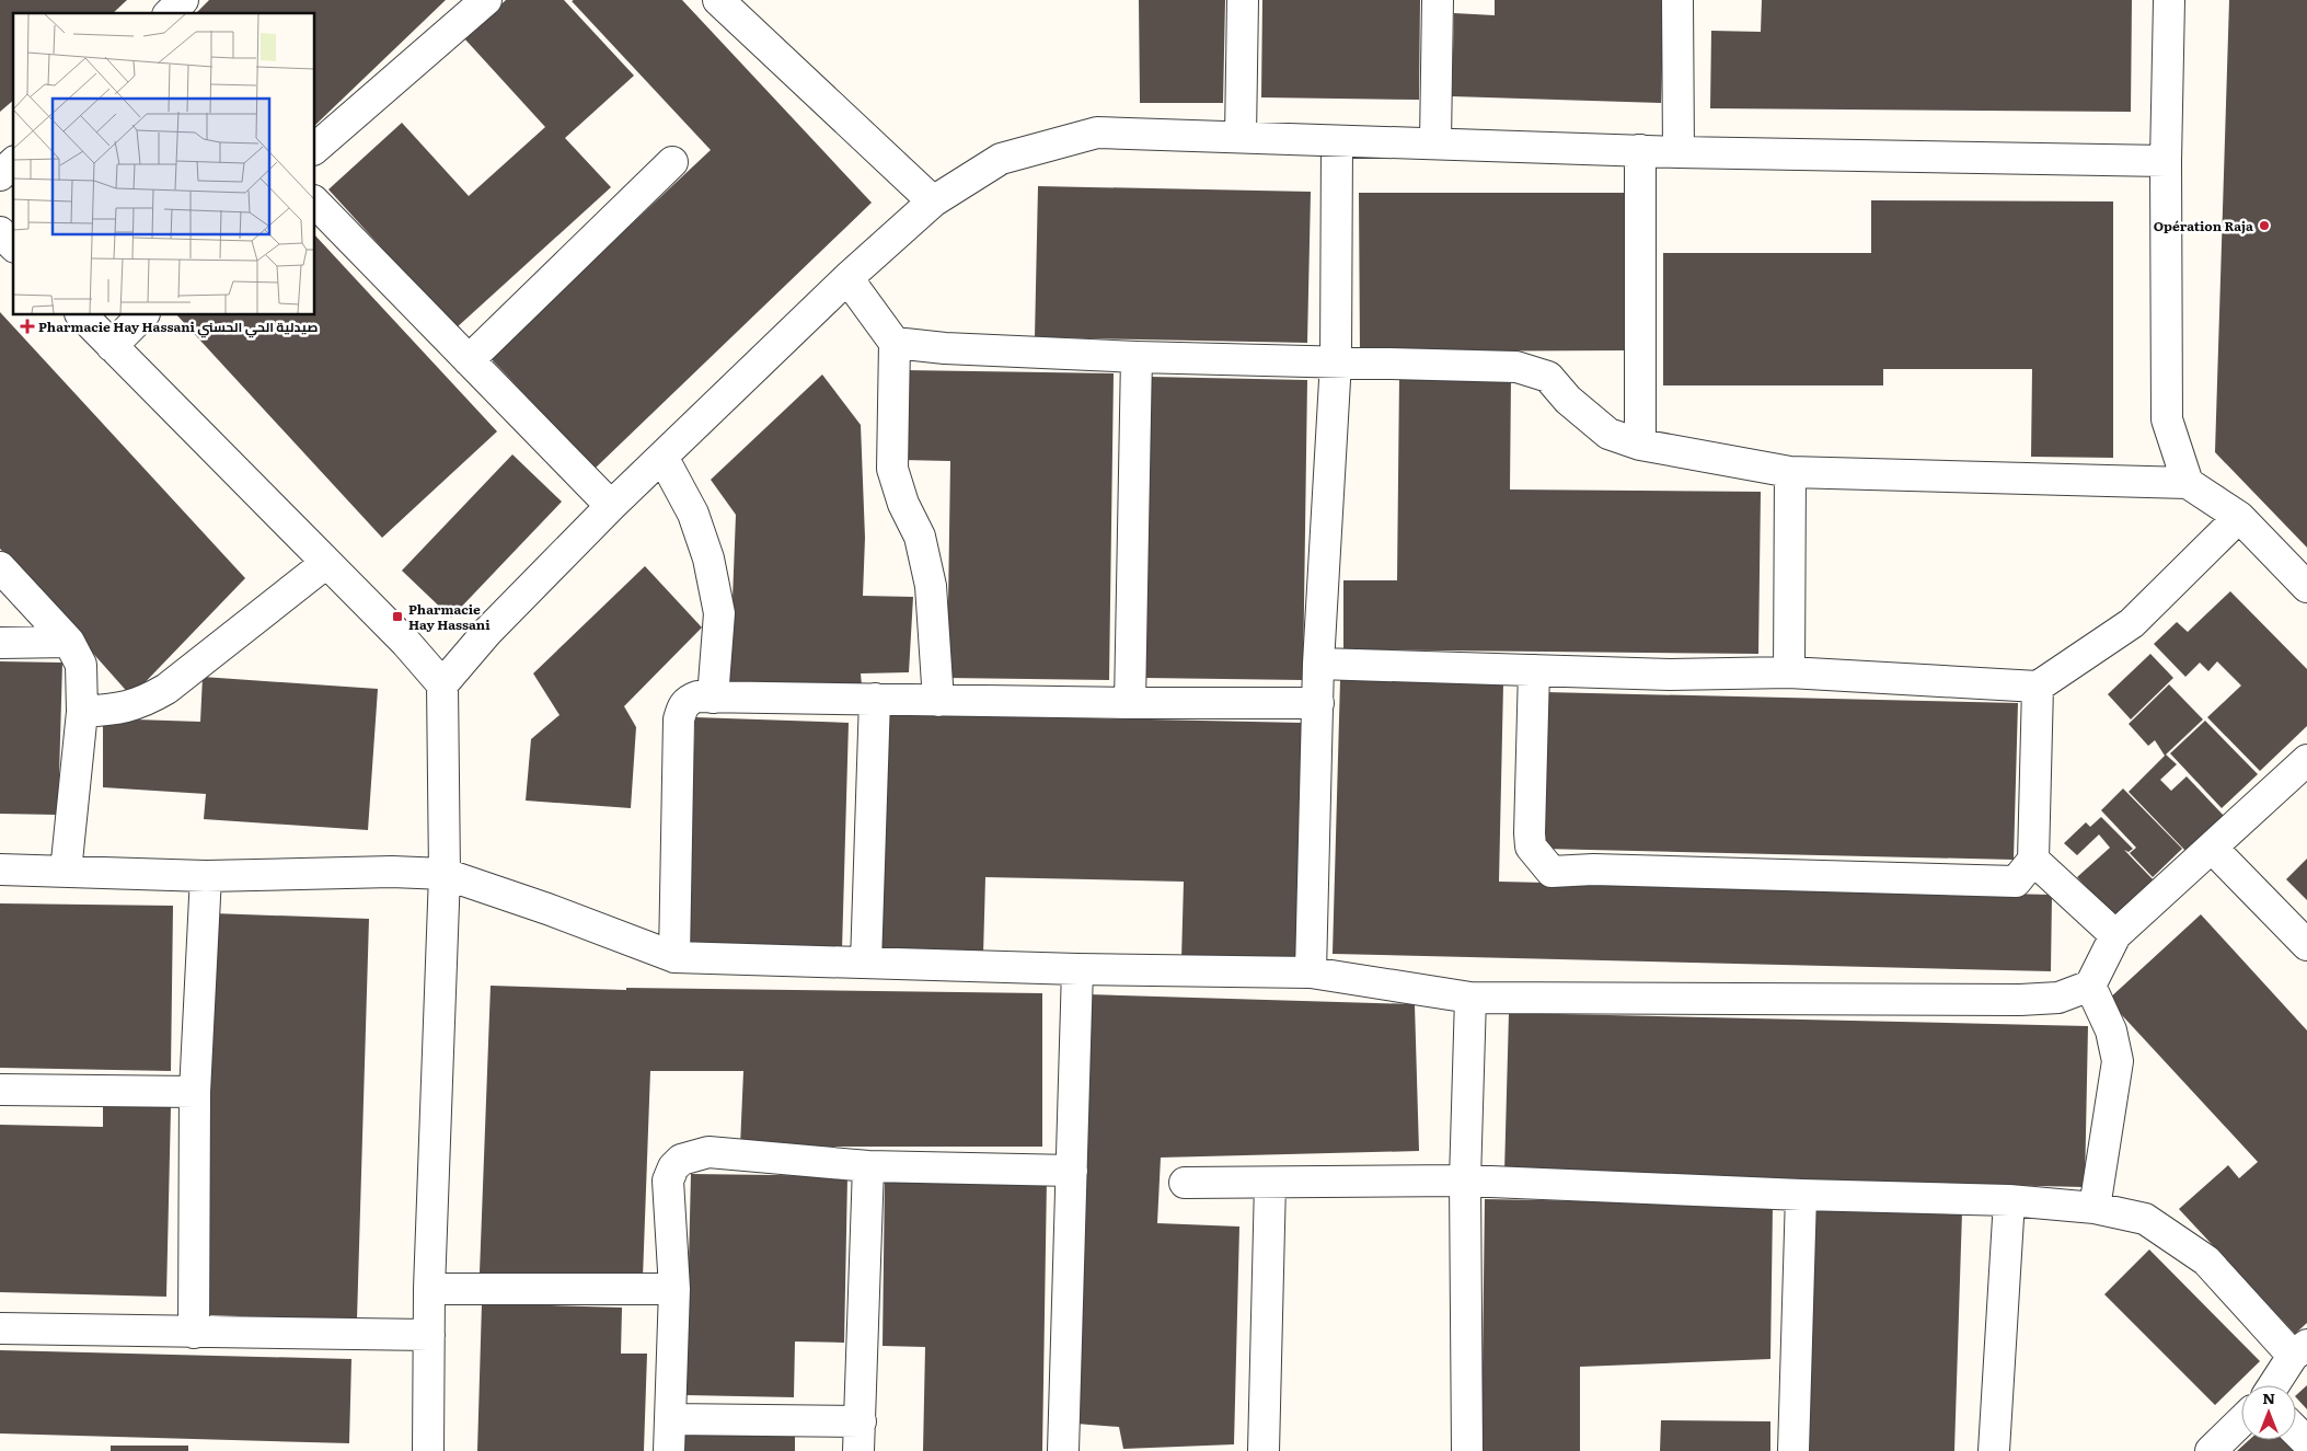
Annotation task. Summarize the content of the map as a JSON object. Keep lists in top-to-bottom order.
{
  "places": {
    "other": ["Opération Raja"],
    "health": ["Pharmacie Hay Hassani صيدلية الحي الحسني"],
    "transit": ["Pharmacie Hay Hassani"]
  },
  "north": "top"
}
